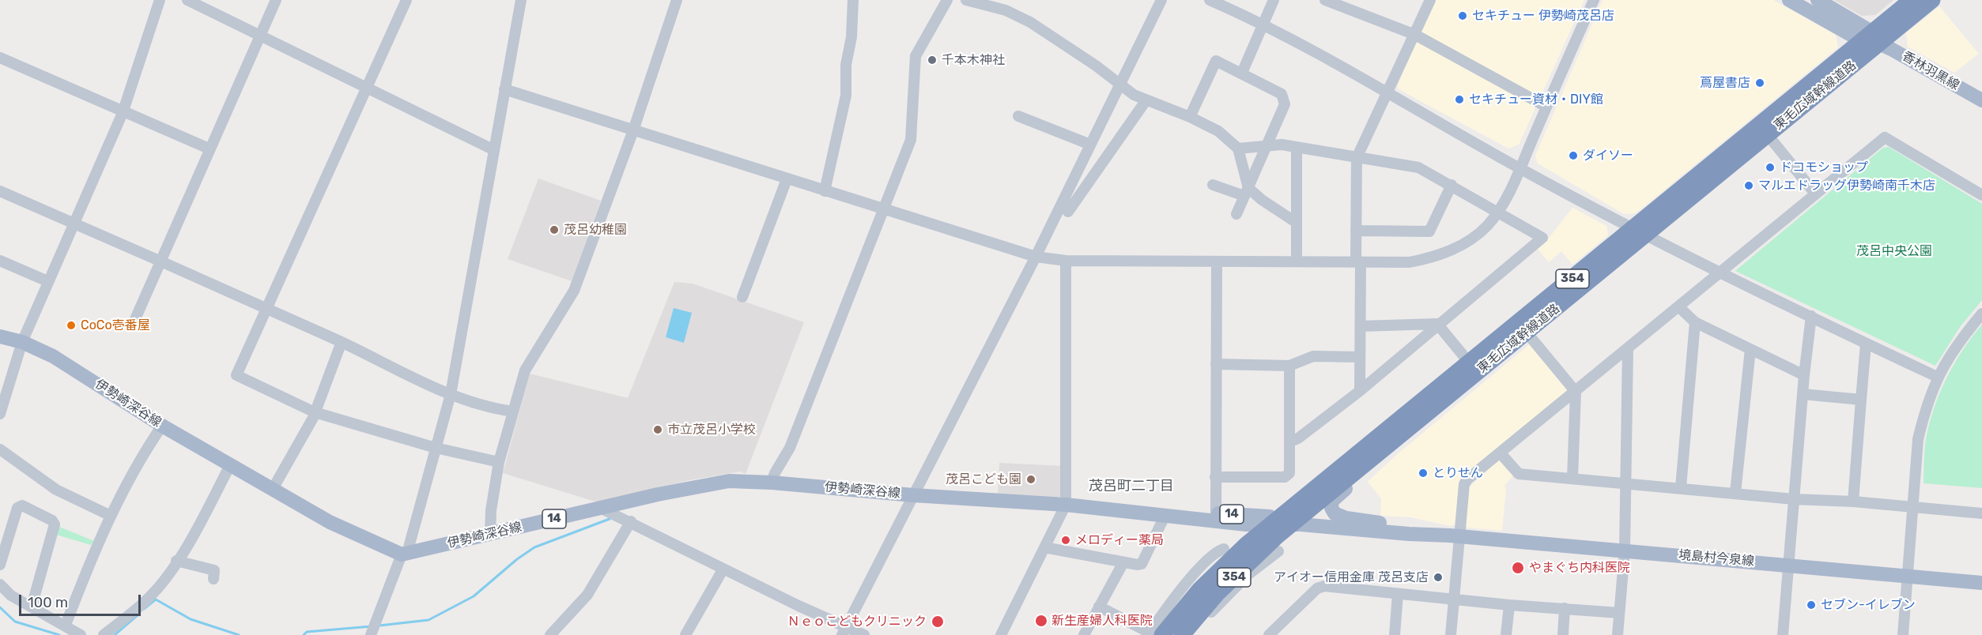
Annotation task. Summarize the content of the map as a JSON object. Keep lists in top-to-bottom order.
{
  "streets": {
    "highway": ["東毛広域幹線道路", "354"],
    "main road": [
      "香林羽黒線",
      "伊勢崎深谷線",
      "14",
      "境島村今泉線"
    ]
  },
  "crossings": [
    ["香林羽黒線", "東毛広域幹線道路"],
    ["東毛広域幹線道路", "伊勢崎深谷線"],
    ["東毛広域幹線道路", "境島村今泉線"],
    ["伊勢崎深谷線", "境島村今泉線"]
  ],
  "districts": ["茂呂町二丁目"],
  "parks": ["茂呂中央公園"],
  "places": [
    "セキチュー 伊勢崎茂呂店",
    "千本木神社",
    "蔦屋書店",
    "セキチュー資材・DIY館",
    "ダイソー",
    "ドコモショップ",
    "マルエドラッグ伊勢崎南千木店",
    "茂呂幼稚園",
    "CoCo壱番屋",
    "市立茂呂小学校",
    "とりせん",
    "茂呂こども園",
    "メロディー薬局",
    "やまぐち内科医院",
    "アイオー信用金庫 茂呂支店",
    "セブン-イレブン",
    "新生産婦人科医院",
    "Ｎｅｏこどもクリニック"
  ],
  "scale_bar": "100 m"
}
